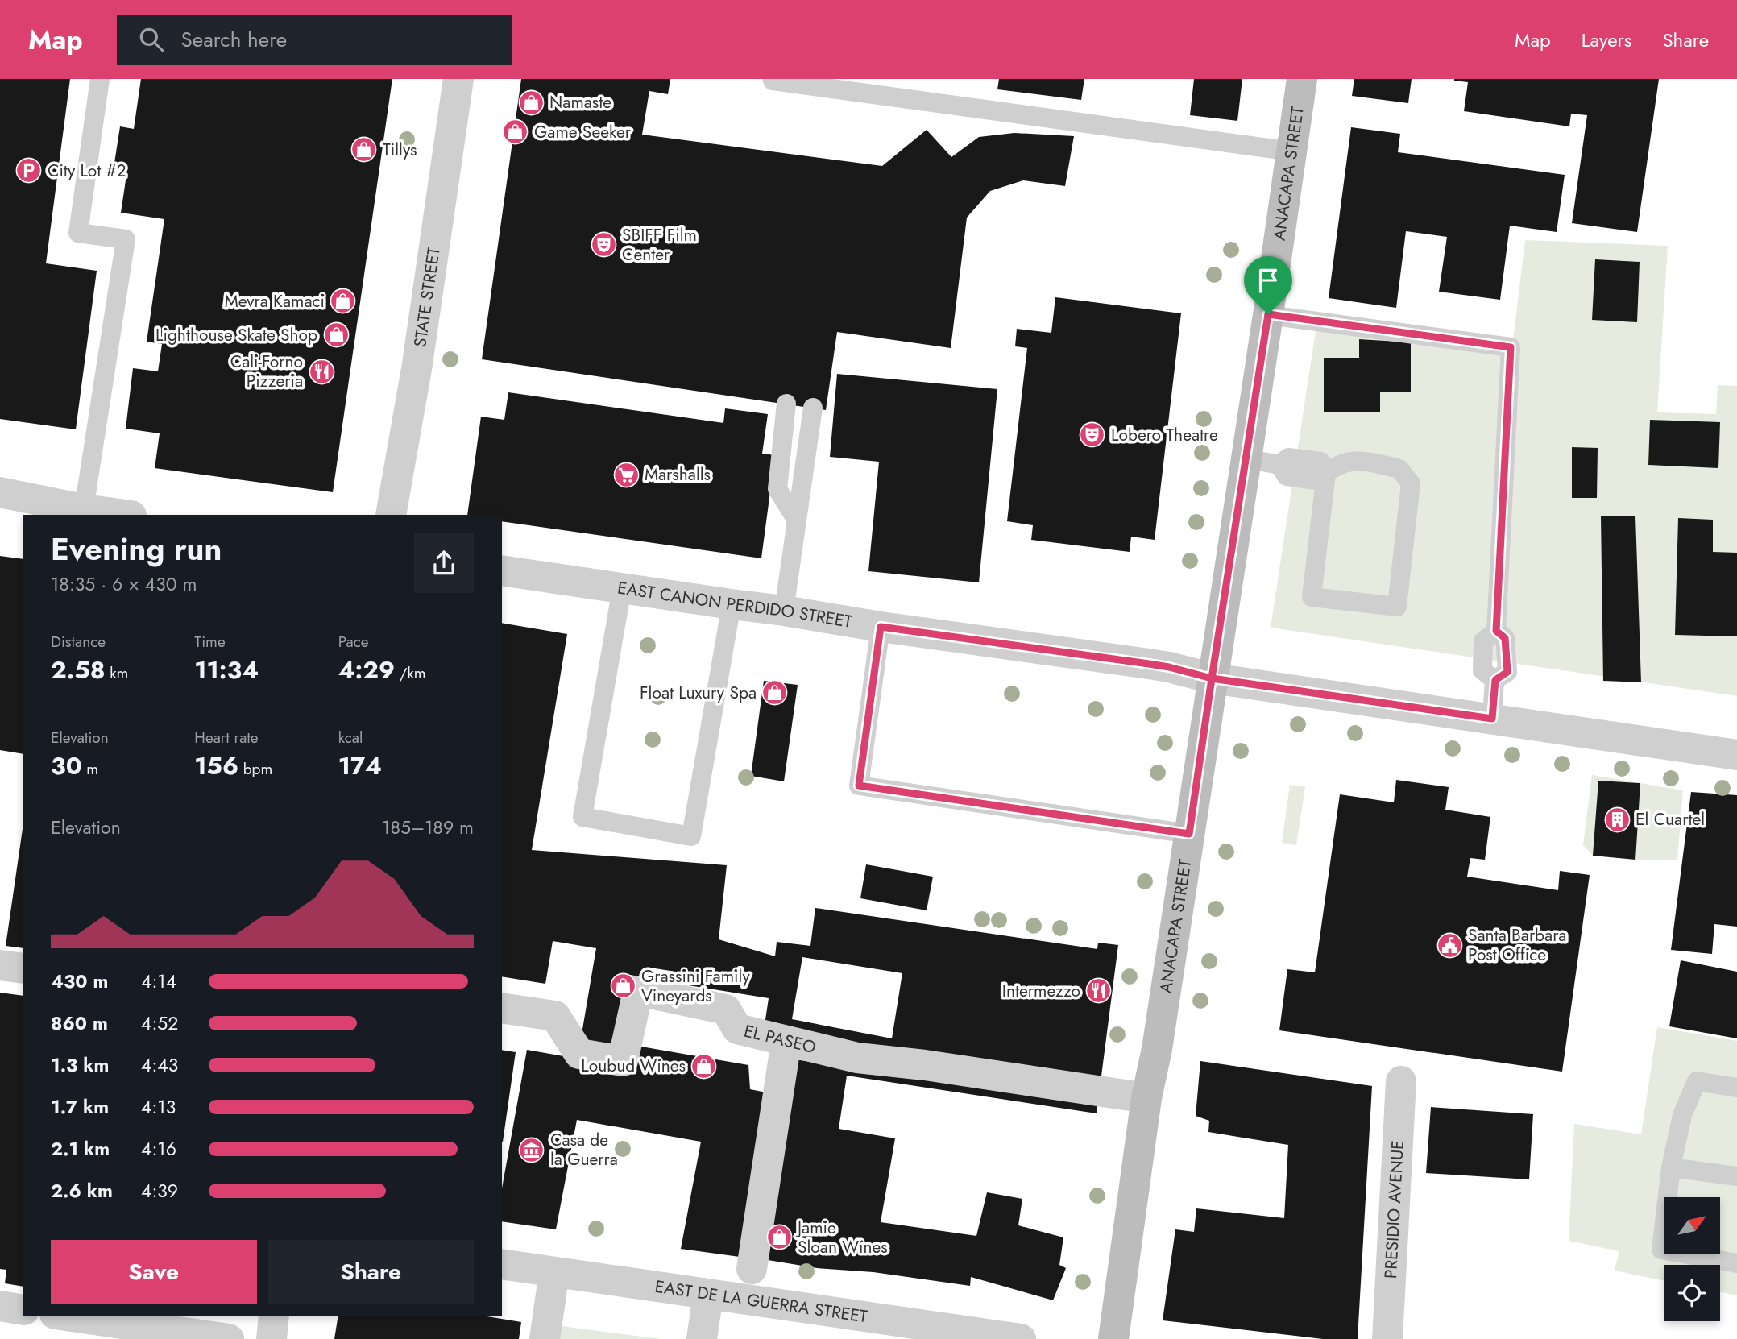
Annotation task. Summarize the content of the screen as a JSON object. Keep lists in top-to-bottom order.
{
  "streets": {
    "street": [
      "ANACAPA STREET",
      "STATE STREET",
      "EAST CANON PERDIDO STREET",
      "EL PASEO",
      "PRESIDIO AVENUE",
      "EAST DE LA GUERRA STREET"
    ]
  },
  "crossings": [
    ["ANACAPA STREET", "EAST CANON PERDIDO STREET"],
    ["ANACAPA STREET", "EL PASEO"]
  ],
  "places": {
    "shop": [
      "Namaste",
      "Game Seeker",
      "Tillys",
      "Mevra Kamaci",
      "Lighthouse Skate Shop",
      "Float Luxury Spa",
      "Grassini Family Vineyards",
      "Loubud Wines",
      "Jamie Sloan Wines"
    ],
    "parking": ["City Lot #2"],
    "theatre": ["SBIFF Film Center", "Lobero Theatre"],
    "restaurant": ["Cali-Forno Pizzeria", "Intermezzo"],
    "supermarket": ["Marshalls"],
    "building": ["El Cuartel"],
    "public building": ["Santa Barbara Post Office"],
    "museum": ["Casa de la Guerra"]
  },
  "north": "top right",
  "page": {
    "header": "Map",
    "search": "Search here",
    "nav": ["Map", "Layers", "Share"],
    "heading": ["Evening run", "18:35 · 6 × 430 m"],
    "stats": [
      ["Distance", "2.58 km"],
      ["Time", "11:34"],
      ["Pace", "4:29 /km"],
      ["Elevation", "30 m"],
      ["Heart rate", "156 bpm"],
      ["kcal", "174"]
    ],
    "chart": ["Elevation", "185–189 m"],
    "list": [
      {
        "name": "430 m",
        "note": "4:14"
      },
      {
        "name": "860 m",
        "note": "4:52"
      },
      {
        "name": "1.3 km",
        "note": "4:43"
      },
      {
        "name": "1.7 km",
        "note": "4:13"
      },
      {
        "name": "2.1 km",
        "note": "4:16"
      },
      {
        "name": "2.6 km",
        "note": "4:39"
      }
    ],
    "buttons": ["Save", "Share"]
  }
}
